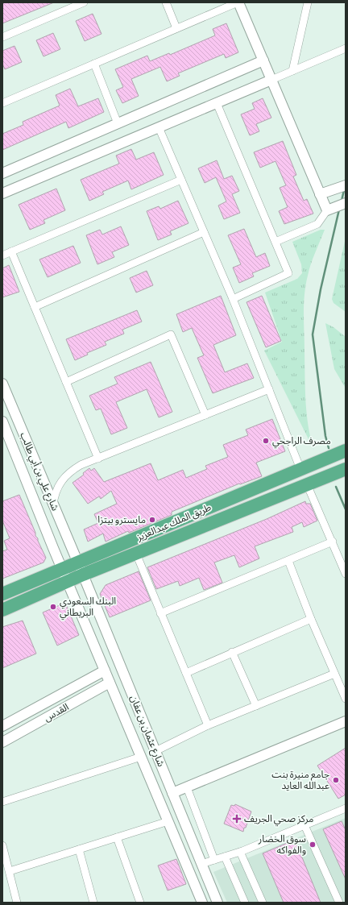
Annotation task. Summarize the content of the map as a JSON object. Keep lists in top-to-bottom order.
{
  "streets": {
    "highway": ["طريق الملك عبدالعزيز"],
    "street": ["شارع علي بن أبي طالب", "القدس", "شارع عثمان بن عفان"]
  },
  "crossings": [
    ["شارع علي بن أبي طالب", "طريق الملك عبدالعزيز"],
    ["شارع علي بن أبي طالب", "شارع عثمان بن عفان"],
    ["طريق الملك عبدالعزيز", "شارع عثمان بن عفان"],
    ["القدس", "شارع عثمان بن عفان"]
  ],
  "places": {
    "other": [
      "مصرف الراجحي",
      "مايسترو بيتزا",
      "البنك السعودي البريطاني",
      "جامع منيرة بنت عبدالله العايد",
      "سوق الخضار والفواكه"
    ],
    "health": ["مركز صحي الجريف"]
  }
}
